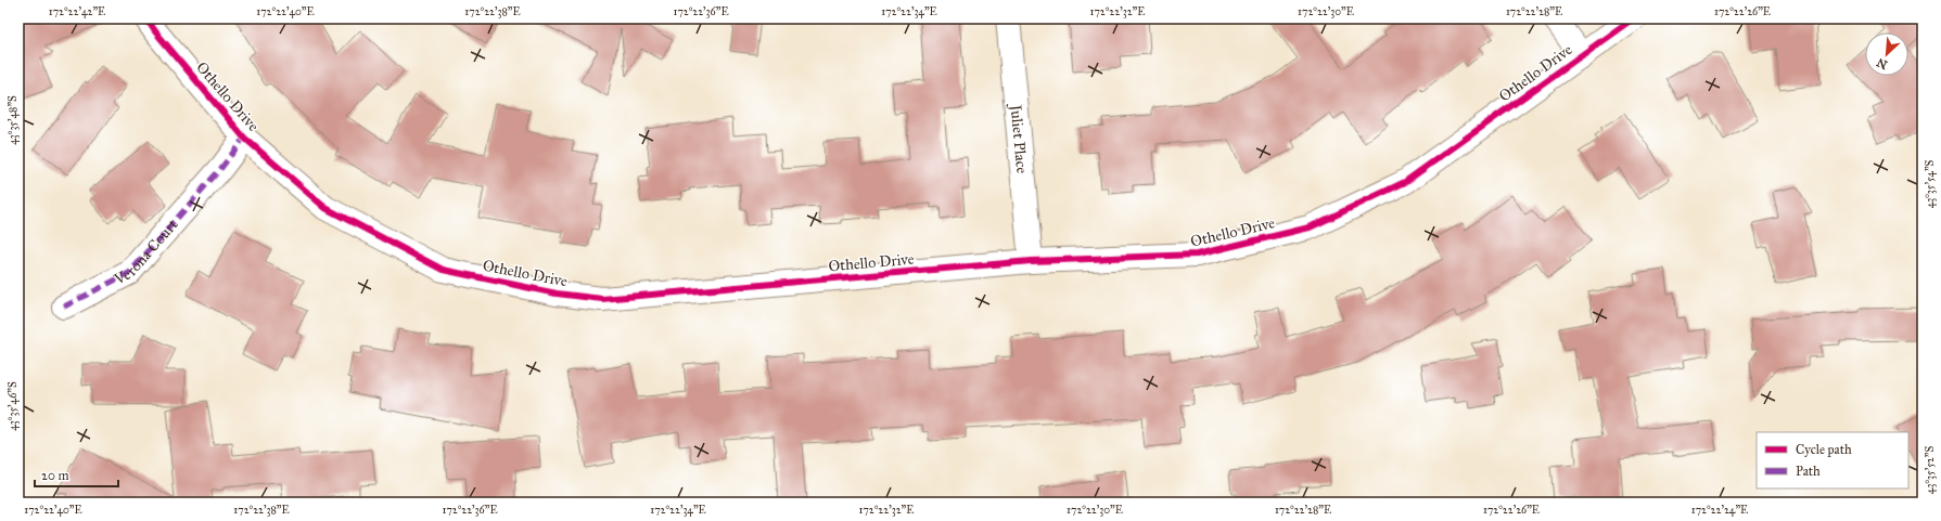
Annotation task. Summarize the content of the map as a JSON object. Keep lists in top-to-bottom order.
{
  "streets": {
    "street": ["Othello Drive", "Juliet Place", "Verona Court"]
  },
  "crossings": [
    ["Othello Drive", "Juliet Place"],
    ["Othello Drive", "Verona Court"]
  ],
  "legend": ["Cycle path", "Path"],
  "scale_bar": "20 m",
  "north": "bottom left",
  "coordinates": [
    "172°22'42\"E",
    "172°22'40\"E",
    "172°22'38\"E",
    "172°22'36\"E",
    "172°22'34\"E",
    "172°22'32\"E",
    "172°22'30\"E",
    "172°22'28\"E",
    "172°22'26\"E",
    "43°35'48\"S",
    "43°35'54\"S",
    "43°35'46\"S",
    "43°35'52\"S",
    "172°22'24\"E"
  ]
}
